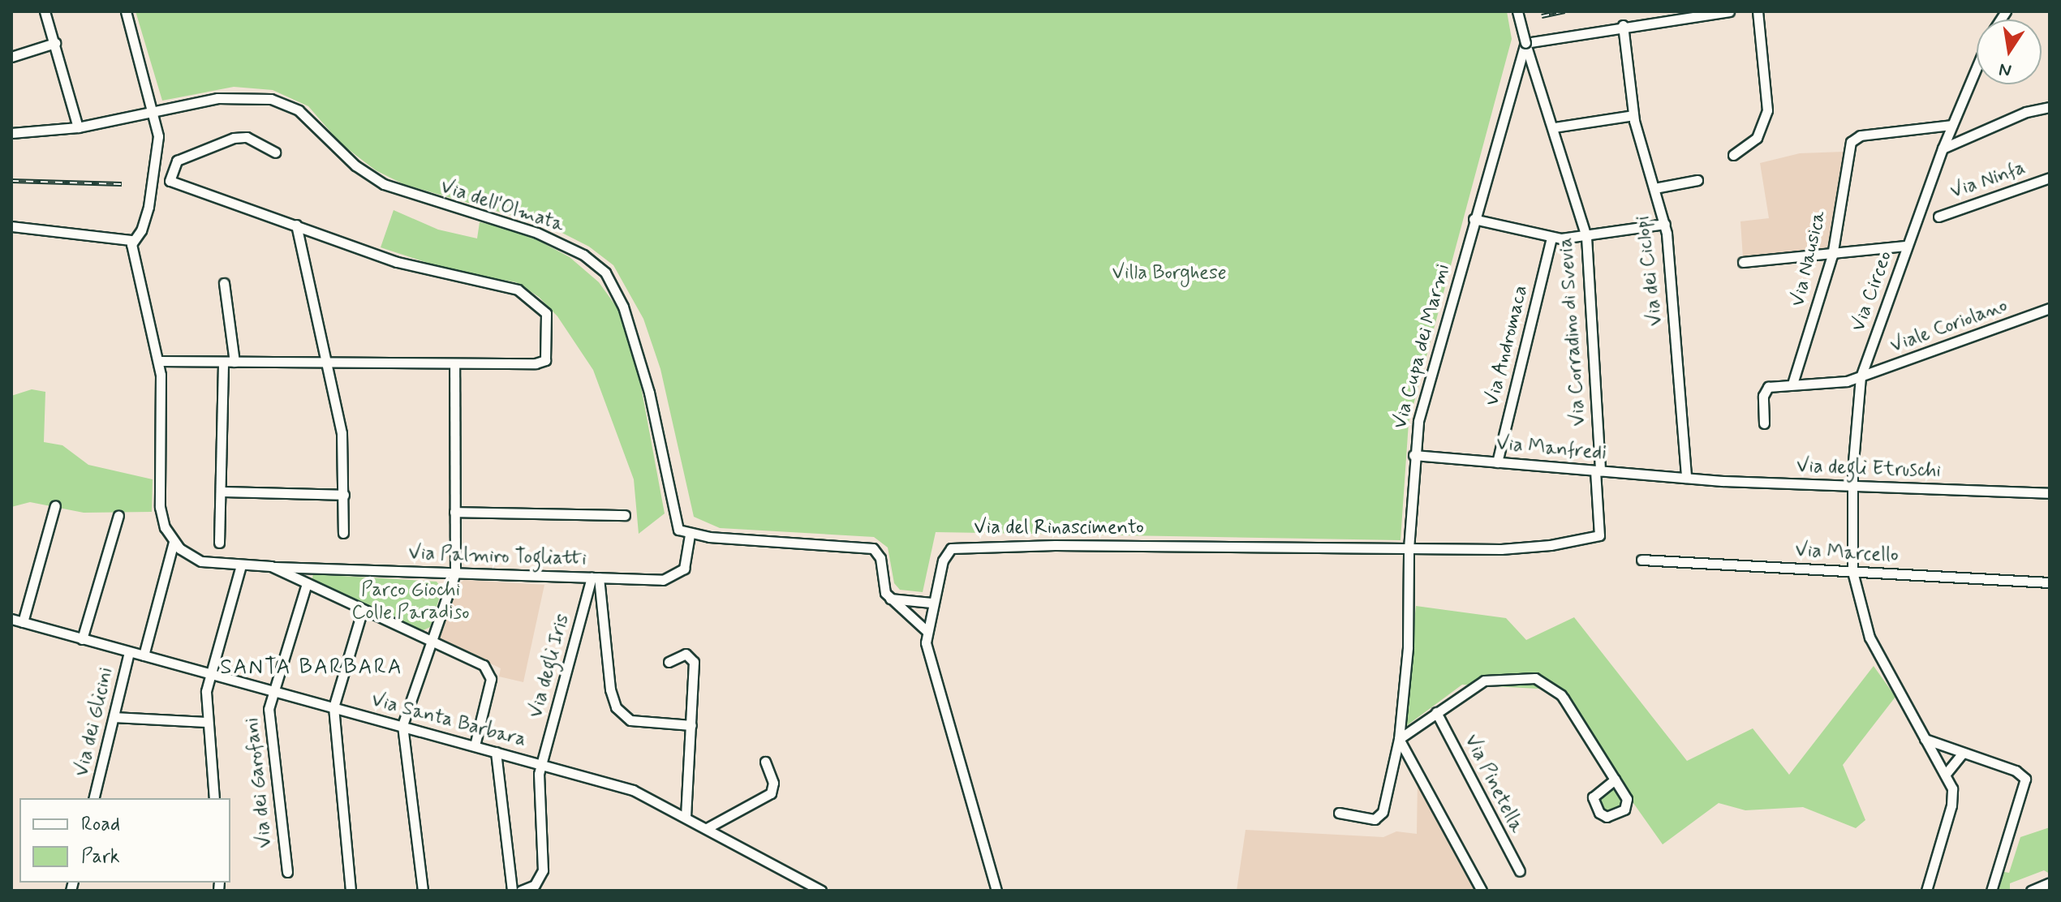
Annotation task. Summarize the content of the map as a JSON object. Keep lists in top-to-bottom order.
{
  "streets": {
    "street": [
      "Via Ninfa",
      "Via dell'Olmata",
      "Via Nausica",
      "Via dei Ciclopi",
      "Via Circeo",
      "Viale Coriolano",
      "Via Corradino di Svevia",
      "Via Andromaca",
      "Via Cupa dei Marmi",
      "Via Manfredi",
      "Via degli Etruschi",
      "Via del Rinascimento",
      "Via Marcello",
      "Via Palmiro Togliatti",
      "Via degli Iris",
      "Via Santa Barbara",
      "Via dei Glicini",
      "Via dei Garofani",
      "Via Pinetella"
    ]
  },
  "crossings": [
    ["Via dell'Olmata", "Via Palmiro Togliatti"],
    ["Via Nausica", "Via Circeo"],
    ["Via Nausica", "Viale Coriolano"],
    ["Via dei Ciclopi", "Via Manfredi"],
    ["Via dei Ciclopi", "Via degli Etruschi"],
    ["Via Circeo", "Viale Coriolano"],
    ["Via Circeo", "Via degli Etruschi"],
    ["Via Circeo", "Via Marcello"],
    ["Via Corradino di Svevia", "Via Cupa dei Marmi"],
    ["Via Corradino di Svevia", "Via Manfredi"],
    ["Via Corradino di Svevia", "Via del Rinascimento"],
    ["Via Andromaca", "Via Manfredi"],
    ["Via Cupa dei Marmi", "Via Manfredi"],
    ["Via Cupa dei Marmi", "Via del Rinascimento"],
    ["Via Manfredi", "Via degli Etruschi"],
    ["Via Palmiro Togliatti", "Via degli Iris"],
    ["Via degli Iris", "Via Santa Barbara"],
    ["Via Santa Barbara", "Via dei Glicini"],
    ["Via Santa Barbara", "Via dei Garofani"]
  ],
  "districts": ["SANTA BARBARA"],
  "parks": ["Villa Borghese", "Parco Giochi Colle Paradiso"],
  "legend": ["Road", "Park"],
  "north": "bottom"
}
